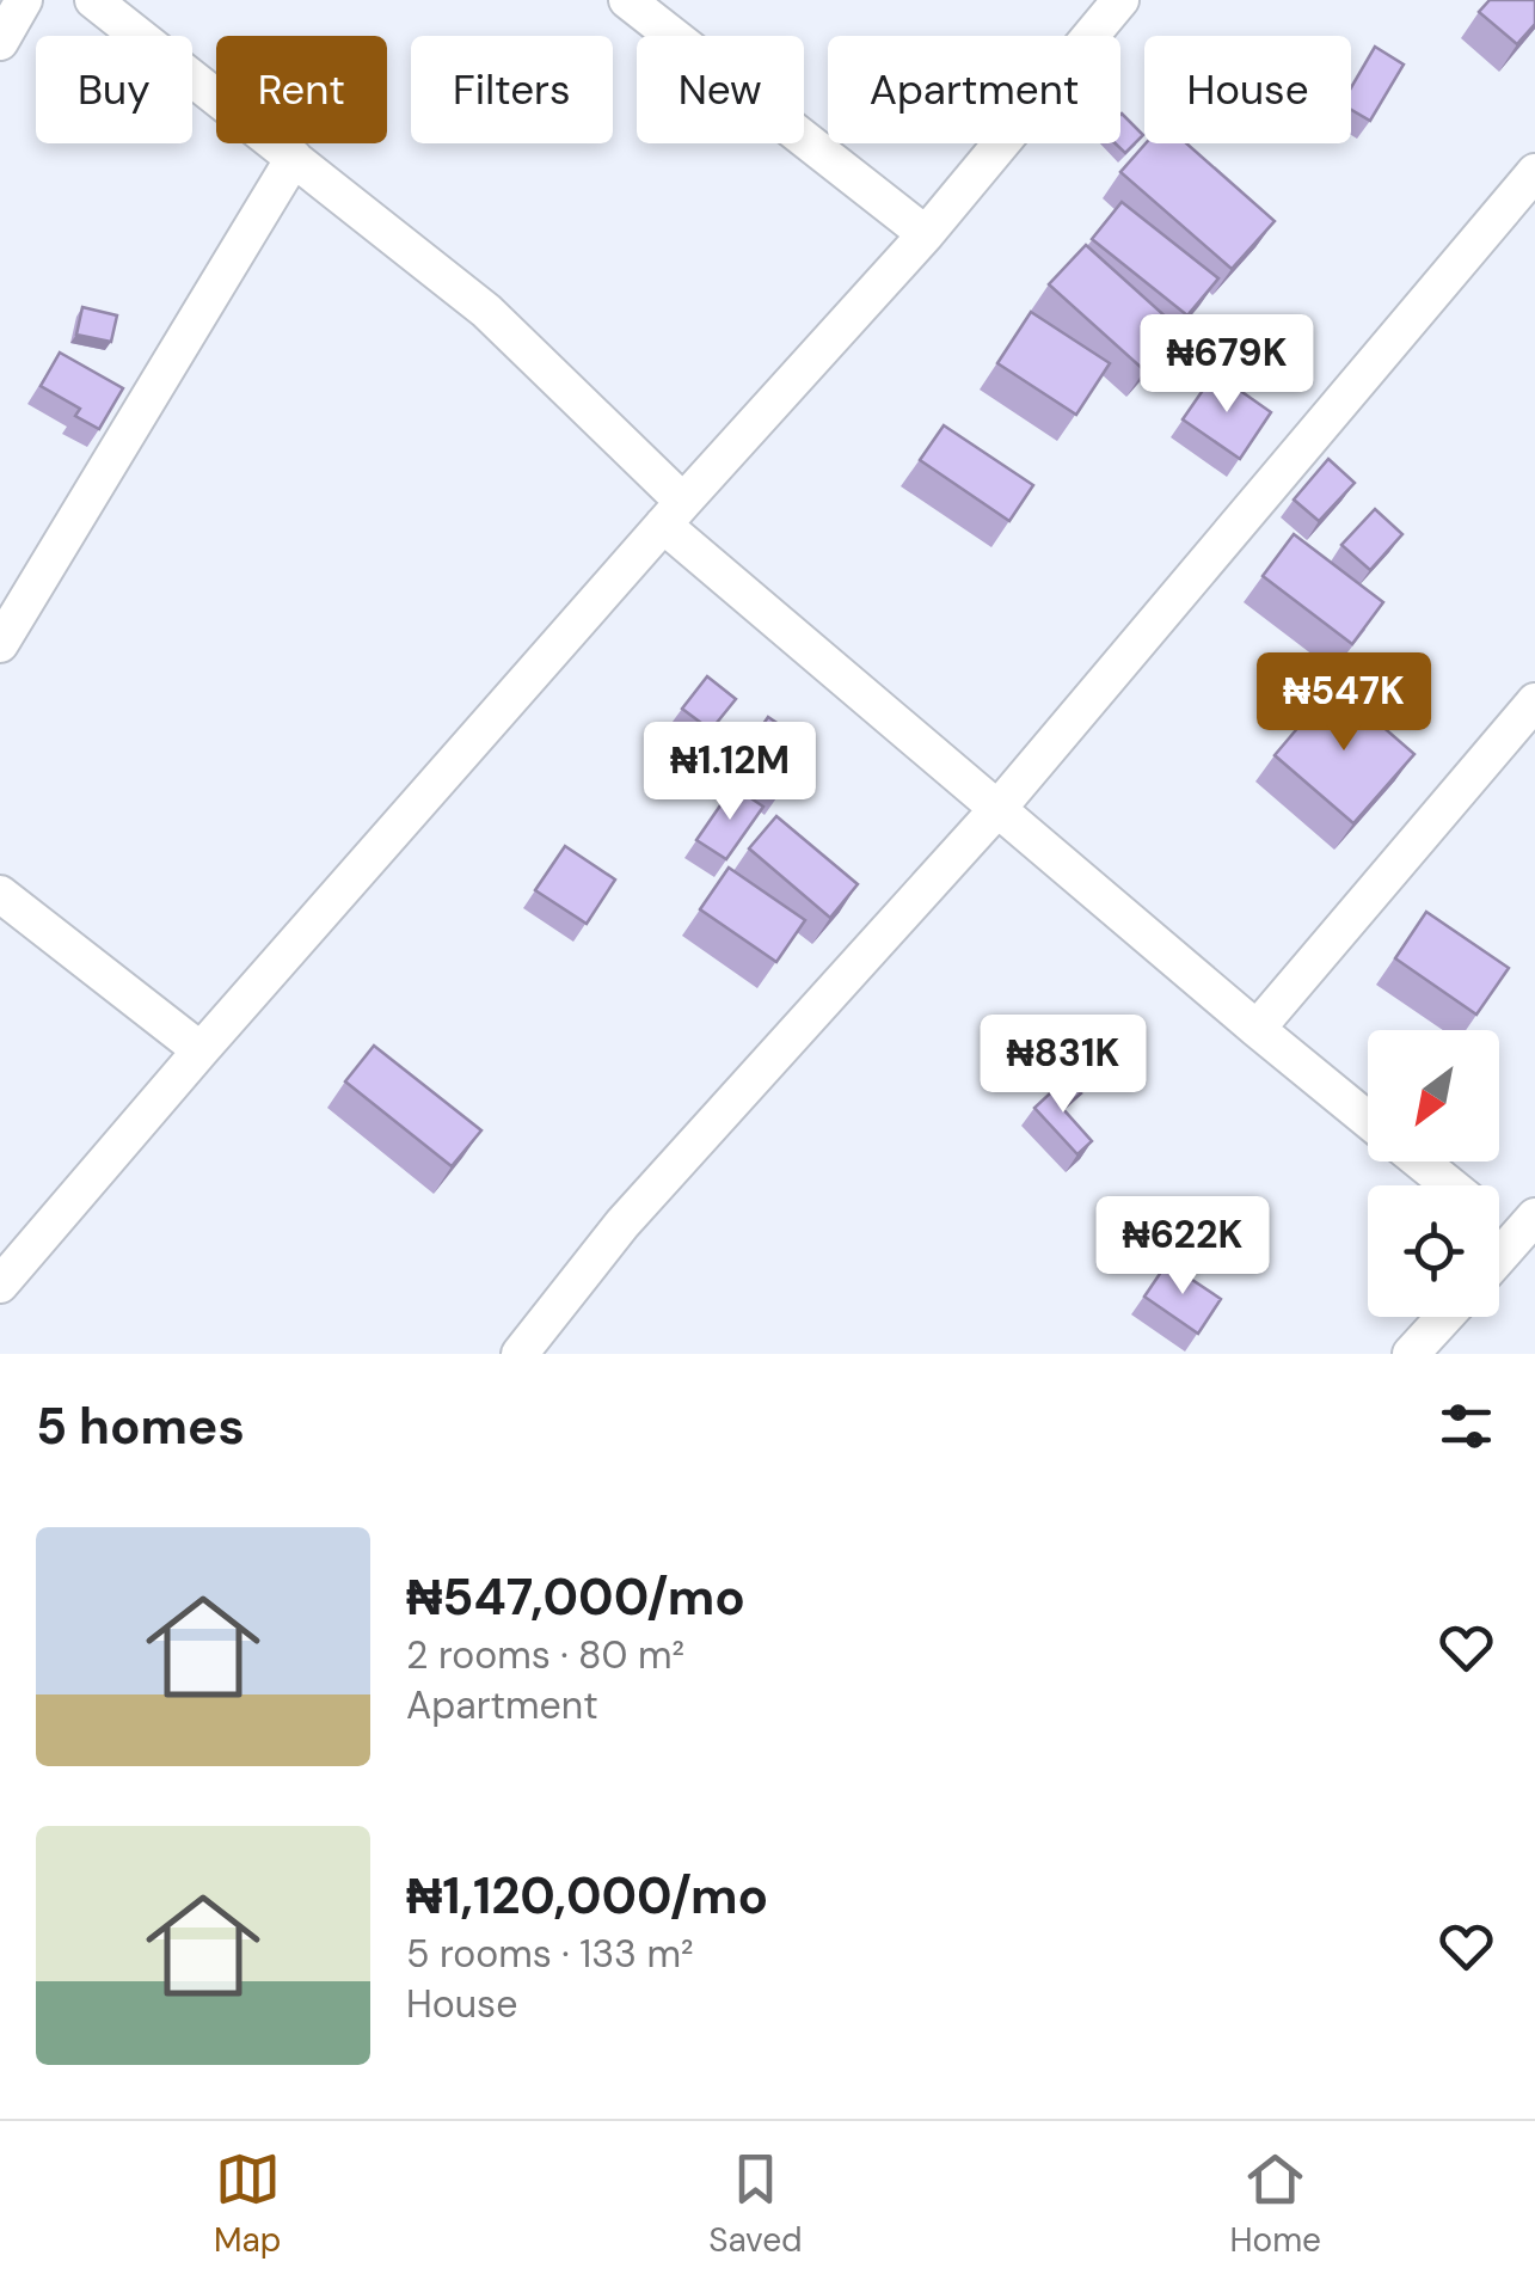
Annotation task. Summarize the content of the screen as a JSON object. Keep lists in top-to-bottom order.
{
  "north": "bottom left",
  "page": {
    "chip": [
      "Buy",
      "Rent",
      "Filters",
      "New",
      "Apartment",
      "House"
    ],
    "price": [
      "₦679K",
      "₦547K",
      "₦1.12M",
      "₦831K",
      "₦622K"
    ],
    "heading": "5 homes",
    "list": [
      {
        "name": "₦547,000/mo",
        "note": "2 rooms · 80 m² · Apartment"
      },
      {
        "name": "₦1,120,000/mo",
        "note": "5 rooms · 133 m² · House"
      }
    ],
    "tabs": ["Map", "Saved", "Home"]
  }
}
